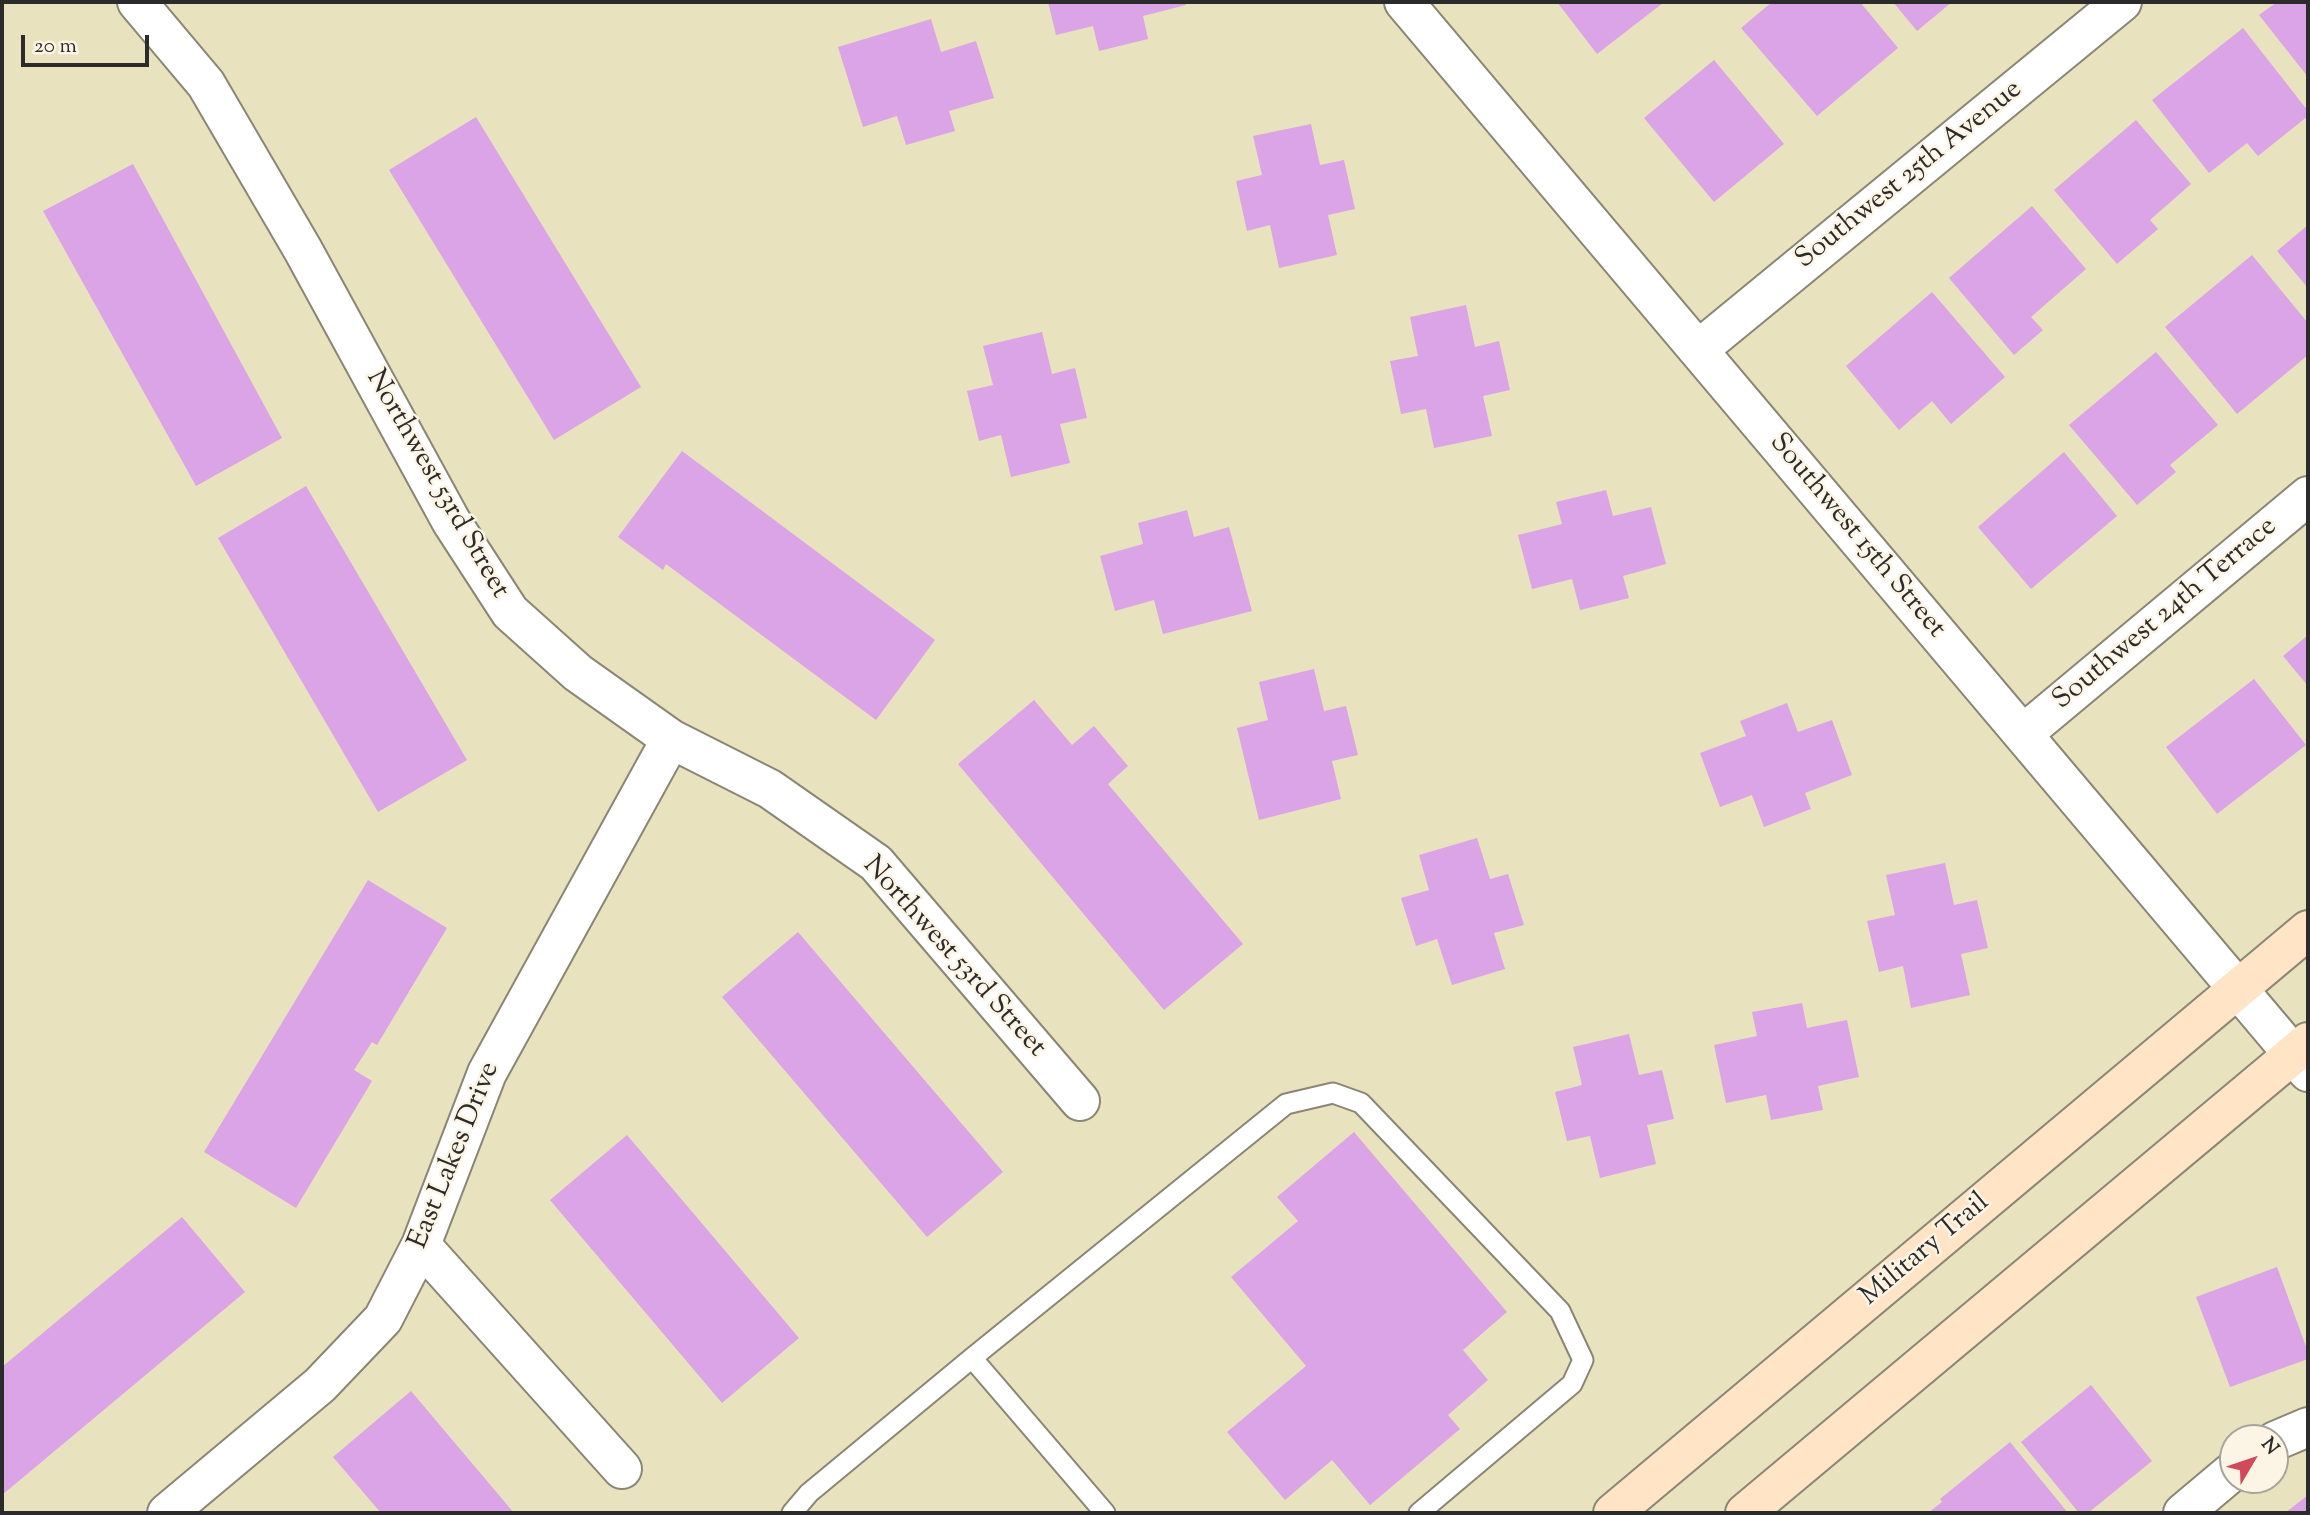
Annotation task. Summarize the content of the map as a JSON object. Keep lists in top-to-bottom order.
{
  "streets": {
    "street": [
      "Southwest 25th Avenue",
      "Northwest 53rd Street",
      "Southwest 15th Street",
      "Southwest 24th Terrace",
      "East Lakes Drive",
      "Military Trail"
    ]
  },
  "crossings": [
    ["Southwest 25th Avenue", "Southwest 15th Street"],
    ["Northwest 53rd Street", "East Lakes Drive"],
    ["Southwest 15th Street", "Southwest 24th Terrace"],
    ["Southwest 15th Street", "Military Trail"]
  ],
  "scale_bar": "20 m",
  "north": "top right"
}
